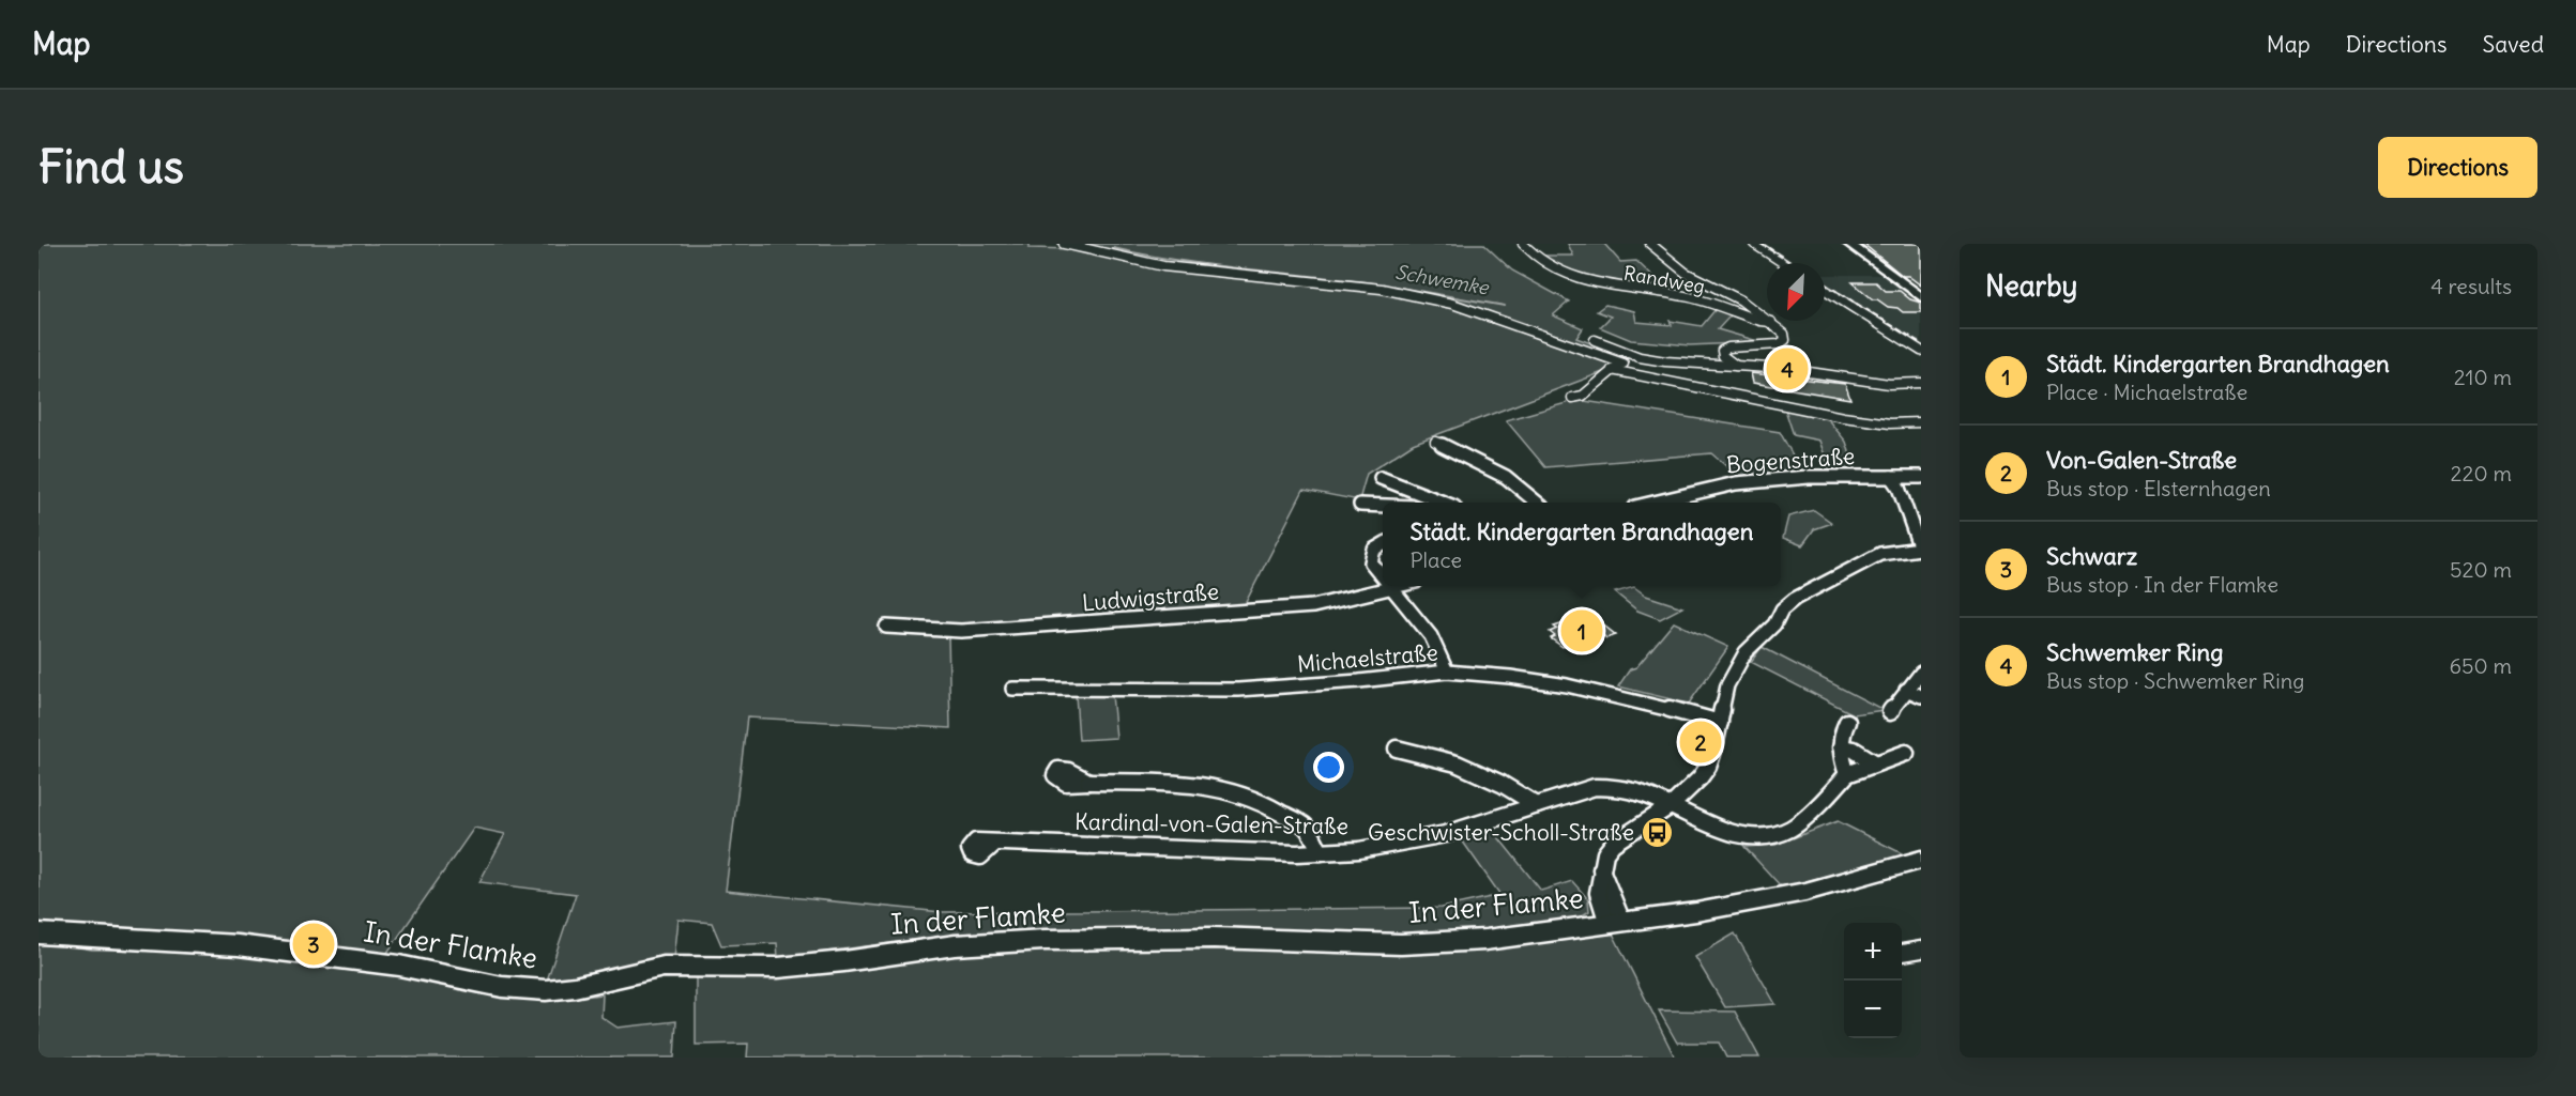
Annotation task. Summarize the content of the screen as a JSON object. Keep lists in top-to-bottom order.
{
  "streets": {
    "main road": ["In der Flamke"],
    "street": [
      "Randweg",
      "Bogenstraße",
      "Ludwigstraße",
      "Michaelstraße",
      "Kardinal-von-Galen-Straße"
    ]
  },
  "water": ["Schwemke"],
  "places": {
    "bus stop": ["Geschwister-Scholl-Straße"]
  },
  "north": "bottom left",
  "page": {
    "header": "Map",
    "nav": ["Map", "Directions", "Saved"],
    "buttons": "Directions",
    "title": "Find us",
    "heading": ["Nearby", "4 results"],
    "list": [
      {
        "mark": "1",
        "name": "Städt. Kindergarten Brandhagen",
        "note": "Place · Michaelstraße",
        "value": "210 m"
      },
      {
        "mark": "2",
        "name": "Von-Galen-Straße",
        "note": "Bus stop · Elsternhagen",
        "value": "220 m"
      },
      {
        "mark": "3",
        "name": "Schwarz",
        "note": "Bus stop · In der Flamke",
        "value": "520 m"
      },
      {
        "mark": "4",
        "name": "Schwemker Ring",
        "note": "Bus stop · Schwemker Ring",
        "value": "650 m"
      }
    ],
    "pins": [
      "4",
      "1",
      "2",
      "3"
    ],
    "popup": ["Städt. Kindergarten Brandhagen", "Place"],
    "map_buttons": ["+", "−"]
  }
}
